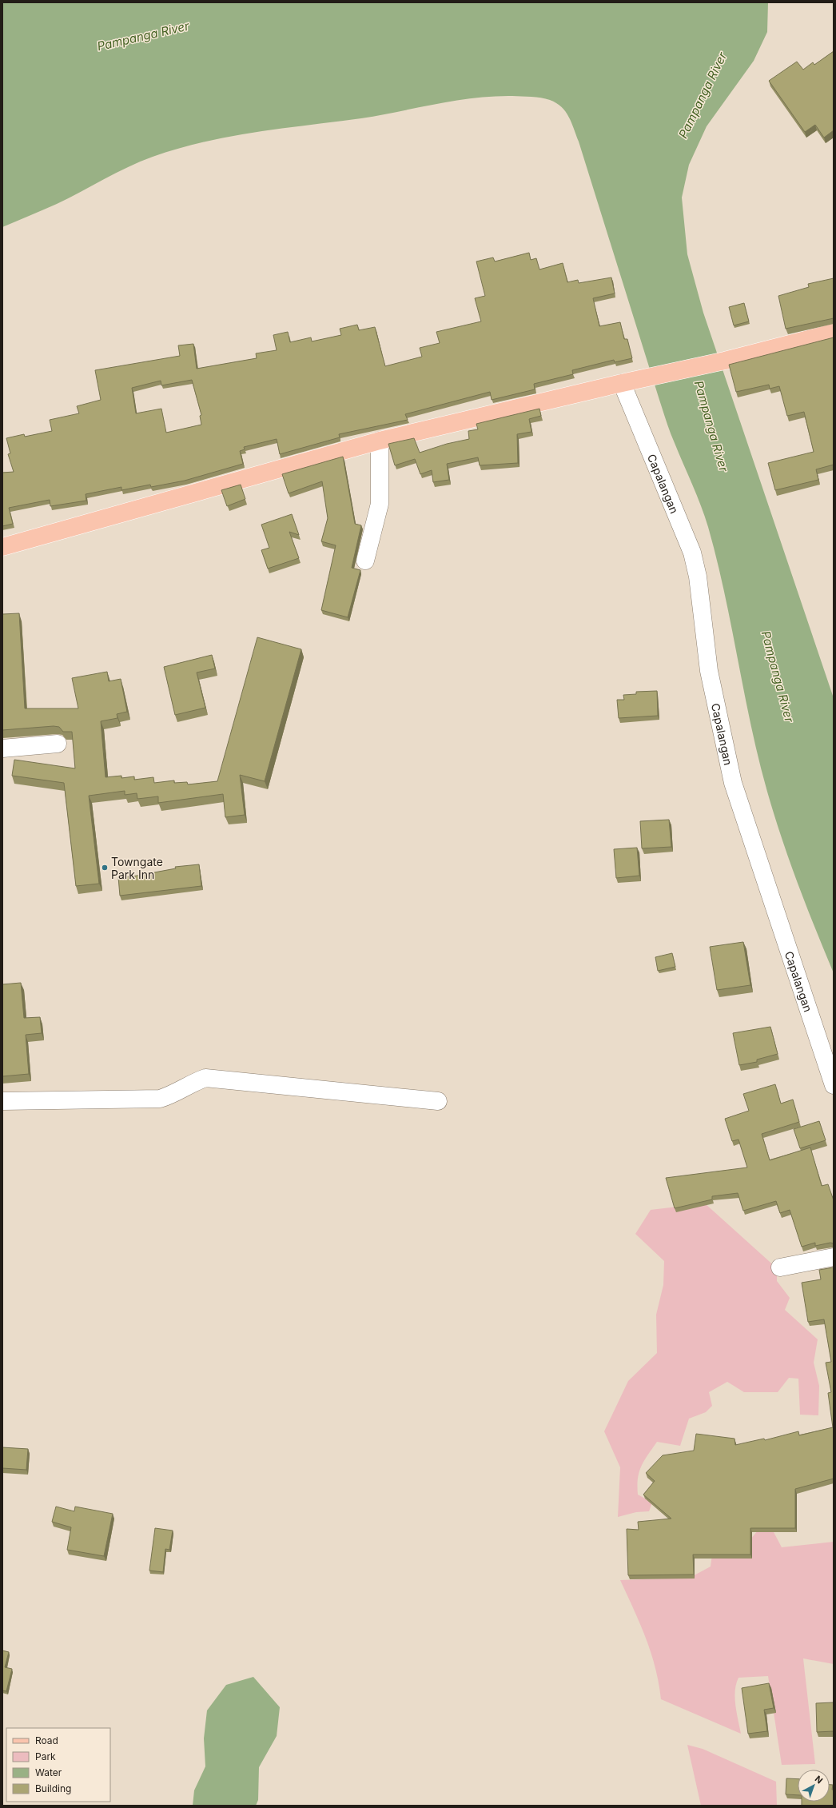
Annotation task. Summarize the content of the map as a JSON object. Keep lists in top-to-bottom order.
{
  "streets": {
    "street": ["Capalangan"]
  },
  "water": ["Pampanga River"],
  "places": ["Towngate Park Inn"],
  "legend": [
    "Road",
    "Park",
    "Water",
    "Building"
  ],
  "north": "top right"
}
